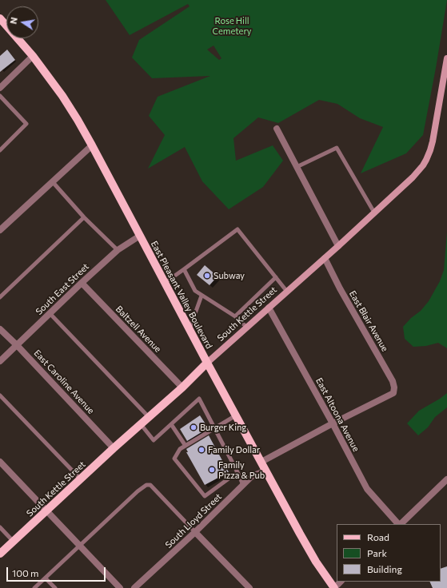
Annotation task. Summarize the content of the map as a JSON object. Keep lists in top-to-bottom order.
{
  "streets": {
    "main road": ["East Pleasant Valley Boulevard", "South Kettle Street"],
    "street": [
      "South East Street",
      "East Blair Avenue",
      "Baltzell Avenue",
      "East Caroline Avenue",
      "East Altoona Avenue",
      "South Lloyd Street"
    ]
  },
  "crossings": [
    ["South East Street", "East Pleasant Valley Boulevard"],
    ["South East Street", "Baltzell Avenue"],
    ["South East Street", "East Caroline Avenue"],
    ["East Pleasant Valley Boulevard", "South Kettle Street"],
    ["East Pleasant Valley Boulevard", "South Lloyd Street"],
    ["South Kettle Street", "East Blair Avenue"],
    ["South Kettle Street", "Baltzell Avenue"],
    ["South Kettle Street", "East Caroline Avenue"],
    ["South Kettle Street", "East Altoona Avenue"],
    ["East Blair Avenue", "East Altoona Avenue"]
  ],
  "parks": ["Rose Hill Cemetery"],
  "places": [
    "Subway",
    "Burger King",
    "Family Dollar",
    "Family Pizza & Pub"
  ],
  "legend": ["Road", "Park", "Building"],
  "scale_bar": "100 m",
  "north": "left"
}
